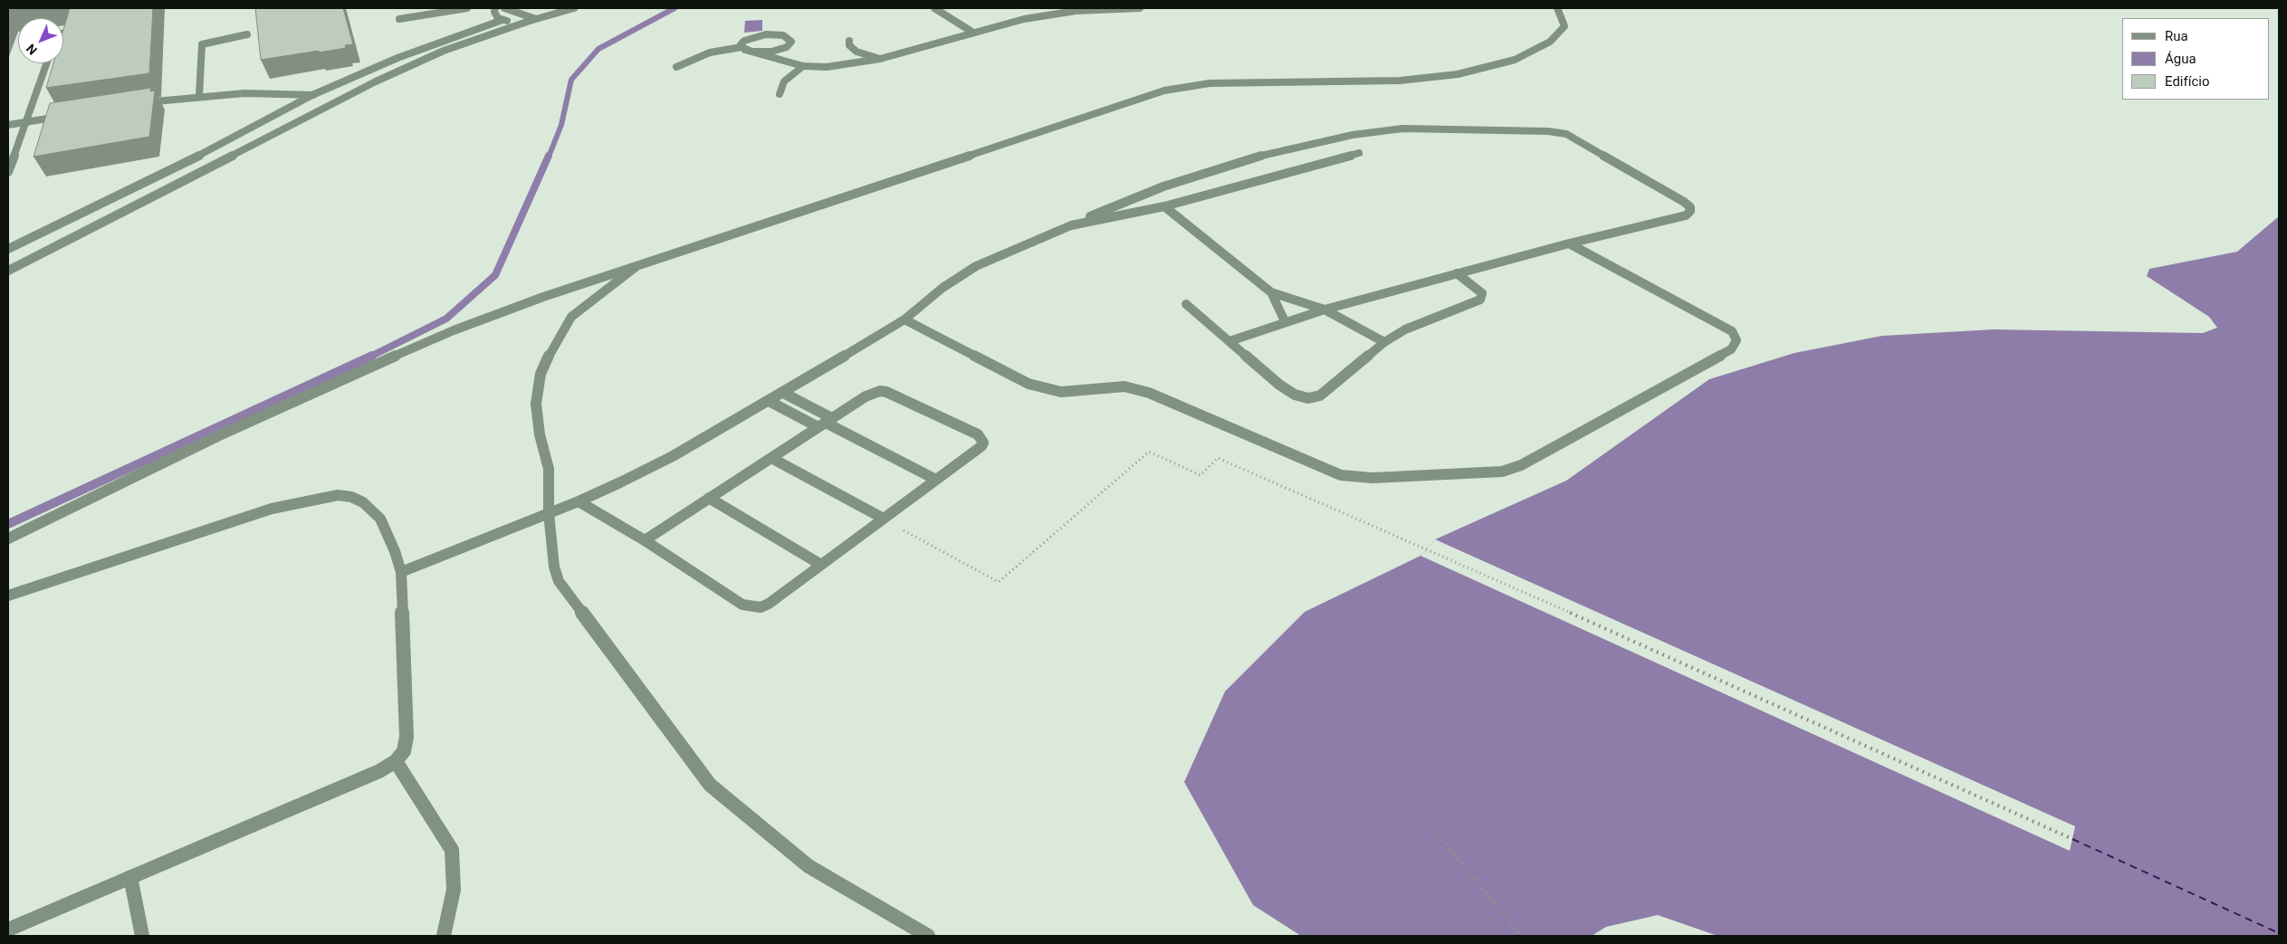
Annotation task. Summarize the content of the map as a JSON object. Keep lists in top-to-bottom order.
{
  "legend": ["Rua", "Água", "Edifício"],
  "north": "bottom left"
}
